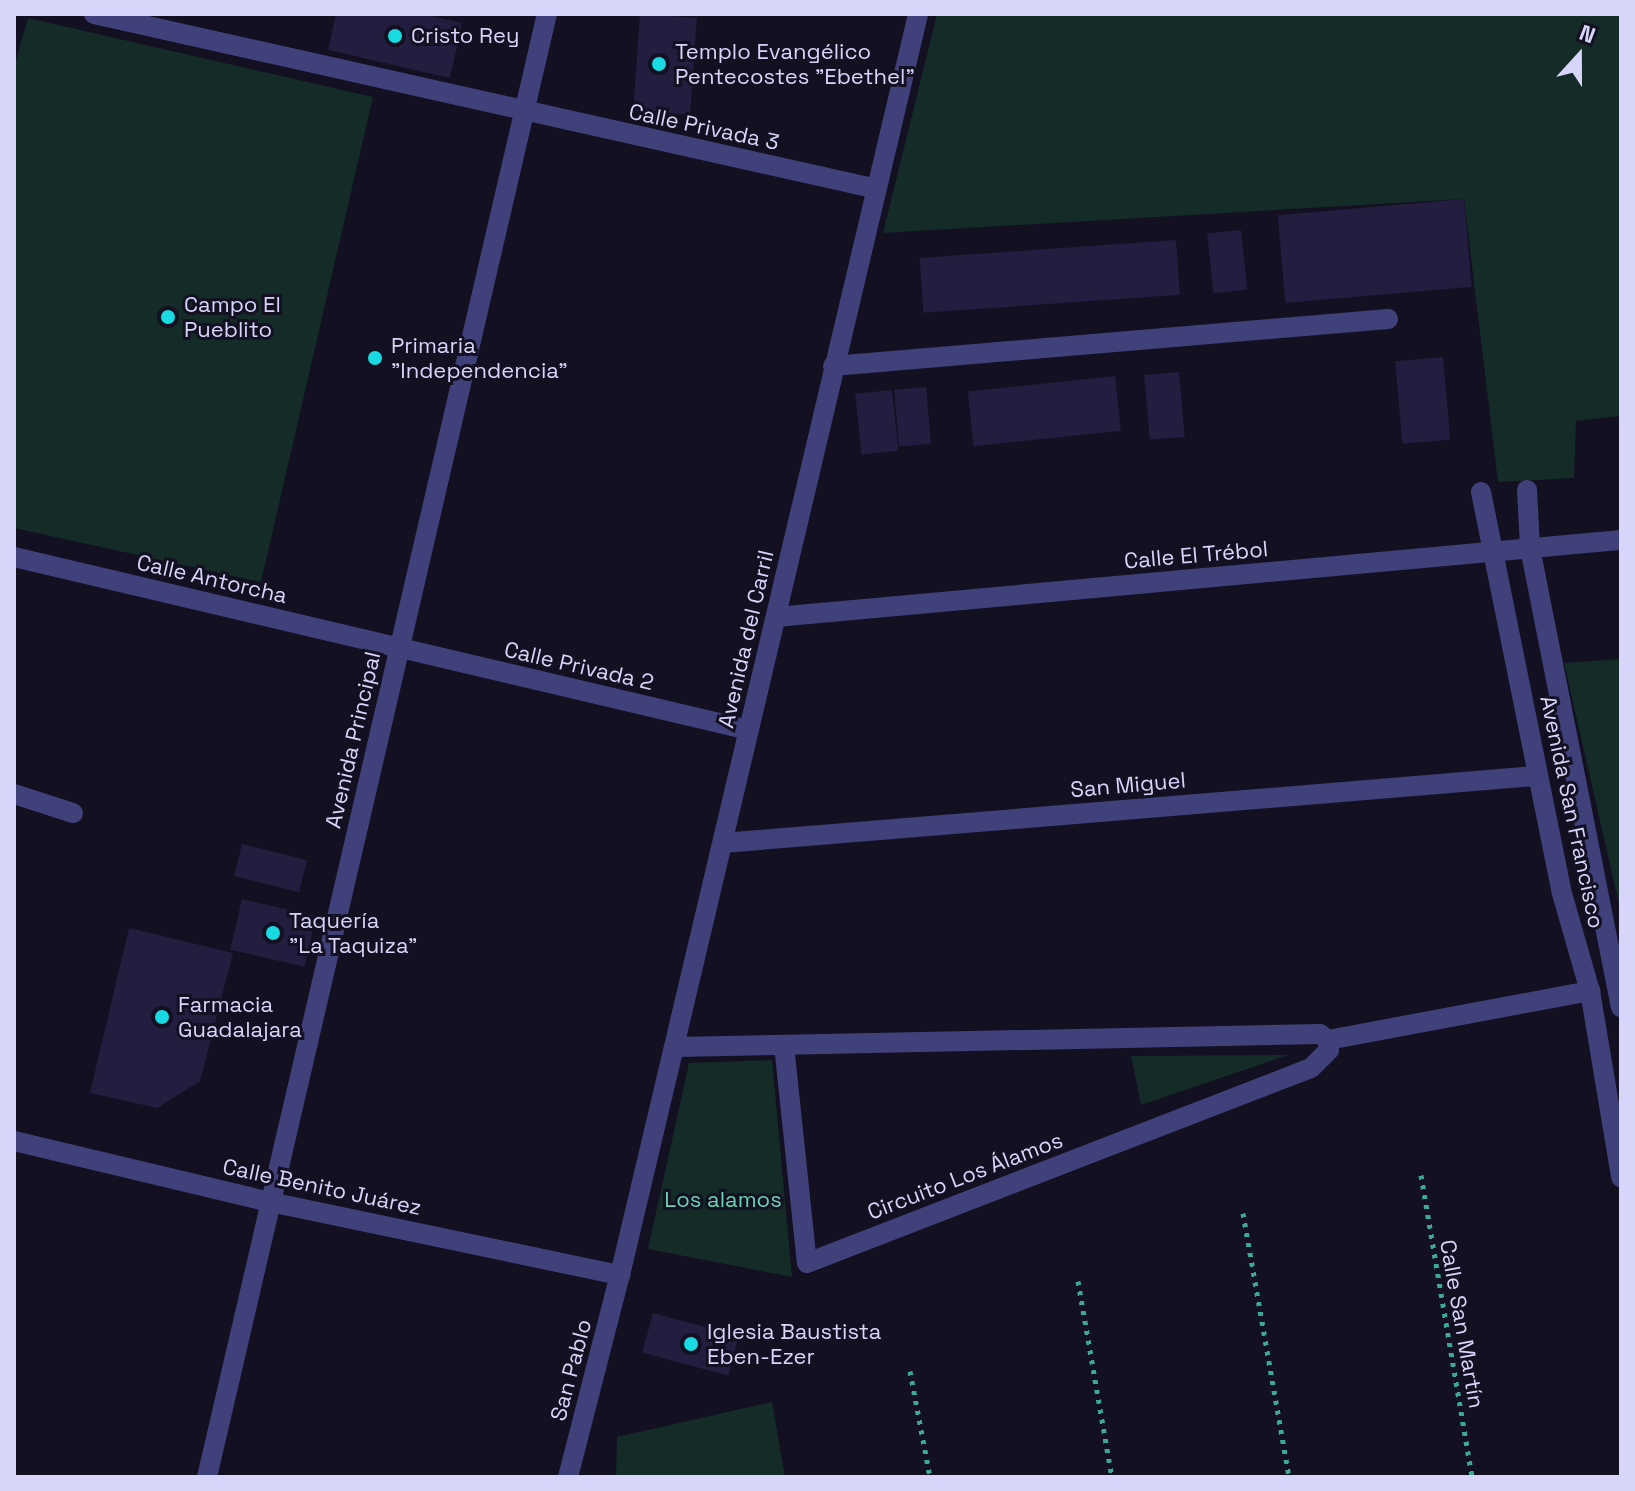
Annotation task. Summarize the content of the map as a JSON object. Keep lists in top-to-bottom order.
{
  "streets": {
    "street": [
      "Calle Privada 3",
      "Calle El Trébol",
      "Calle Antorcha",
      "Avenida del Carril",
      "Calle Privada 2",
      "Avenida Principal",
      "San Miguel",
      "Avenida San Francisco",
      "Circuito Los Álamos",
      "Calle Benito Juárez",
      "San Pablo"
    ],
    "path": ["Calle San Martín"]
  },
  "crossings": [
    ["Calle Privada 3", "Avenida del Carril"],
    ["Calle Privada 3", "Avenida Principal"],
    ["Calle El Trébol", "Avenida del Carril"],
    ["Calle El Trébol", "Avenida San Francisco"],
    ["Calle Antorcha", "Calle Privada 2"],
    ["Calle Antorcha", "Avenida Principal"],
    ["Avenida del Carril", "Calle Privada 2"],
    ["Avenida del Carril", "San Miguel"],
    ["Avenida del Carril", "Calle Benito Juárez"],
    ["Avenida del Carril", "San Pablo"],
    ["Calle Privada 2", "Avenida Principal"],
    ["Avenida Principal", "Calle Benito Juárez"],
    ["San Miguel", "Avenida San Francisco"],
    ["Calle Benito Juárez", "San Pablo"]
  ],
  "parks": ["Los alamos"],
  "places": [
    "Cristo Rey",
    "Templo Evangélico Pentecostes \"Ebethel\"",
    "Campo El Pueblito",
    "Primaria \"Independencia\"",
    "Taquería \"La Taquiza\"",
    "Farmacia Guadalajara",
    "Iglesia Baustista Eben-Ezer"
  ],
  "north": "top"
}
